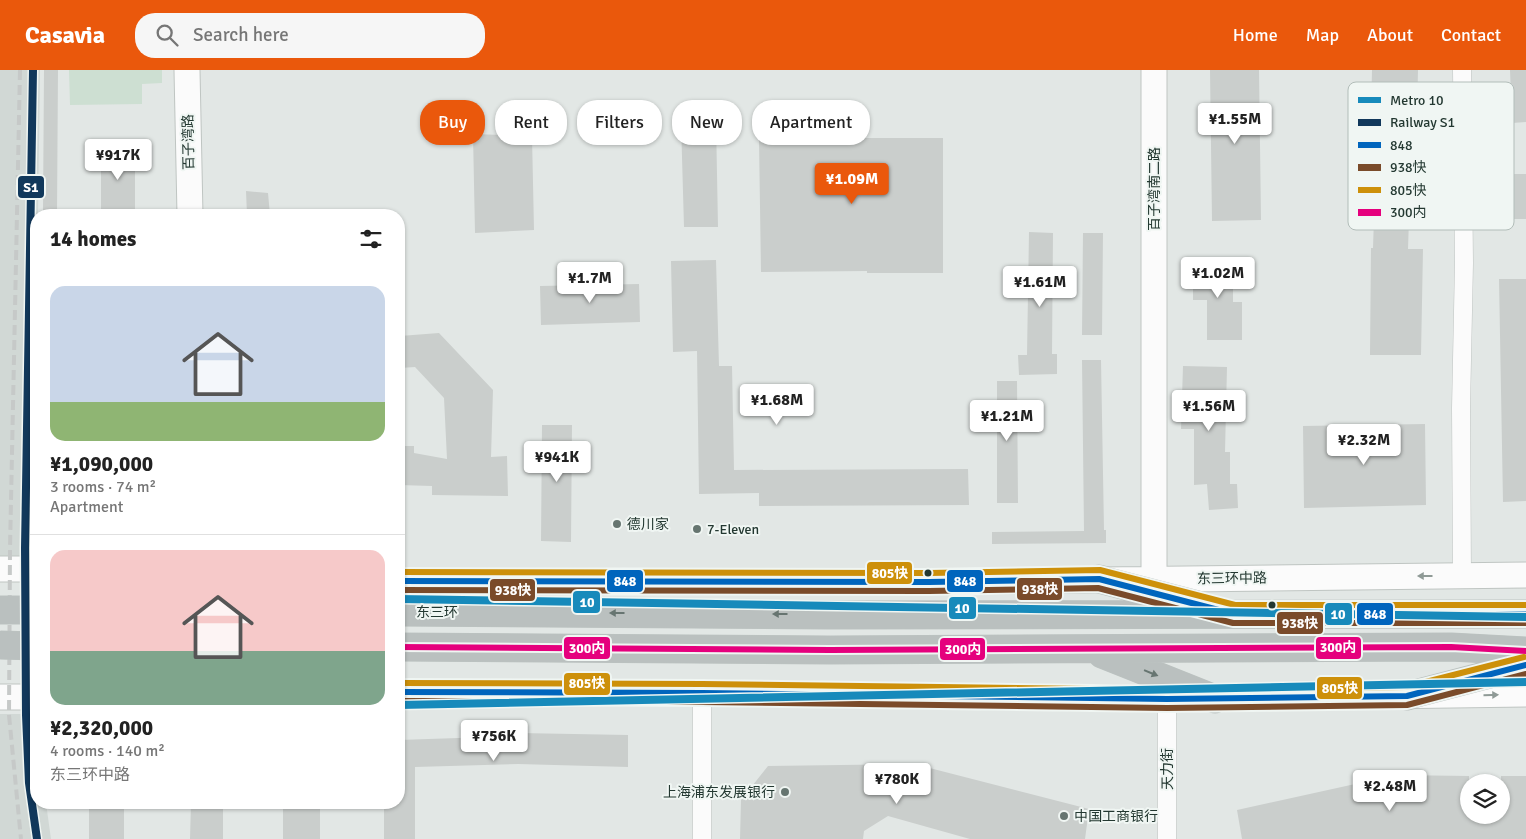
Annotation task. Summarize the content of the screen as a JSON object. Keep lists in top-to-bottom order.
{
  "streets": {
    "highway": ["东三环"],
    "street": [
      "百子湾路",
      "百子湾南二路",
      "东三环中路",
      "天力街"
    ]
  },
  "crossings": [
    ["百子湾南二路", "东三环中路"]
  ],
  "places": [
    "德川家",
    "7-Eleven",
    "上海浦东发展银行",
    "中国工商银行"
  ],
  "lines": [
    "rail line S1",
    "transit line 805快",
    "transit line 848",
    "transit line 938快",
    "metro line 10",
    "transit line 300内"
  ],
  "legend": [
    "Metro 10",
    "Railway S1",
    "848",
    "938快",
    "805快",
    "300内"
  ],
  "page": {
    "header": "Casavia",
    "search": "Search here",
    "nav": [
      "Home",
      "Map",
      "About",
      "Contact"
    ],
    "chip": [
      "Buy",
      "Rent",
      "Filters",
      "New",
      "Apartment"
    ],
    "price": [
      "¥1.55M",
      "¥917K",
      "¥1.09M",
      "¥1.02M",
      "¥1.7M",
      "¥1.61M",
      "¥1.68M",
      "¥1.56M",
      "¥1.21M",
      "¥2.32M",
      "¥941K",
      "¥756K",
      "¥780K",
      "¥2.48M"
    ],
    "heading": "14 homes",
    "list": [
      {
        "name": "¥1,090,000",
        "note": "3 rooms · 74 m² · Apartment"
      },
      {
        "name": "¥2,320,000",
        "note": "4 rooms · 140 m² · 东三环中路"
      }
    ]
  }
}
